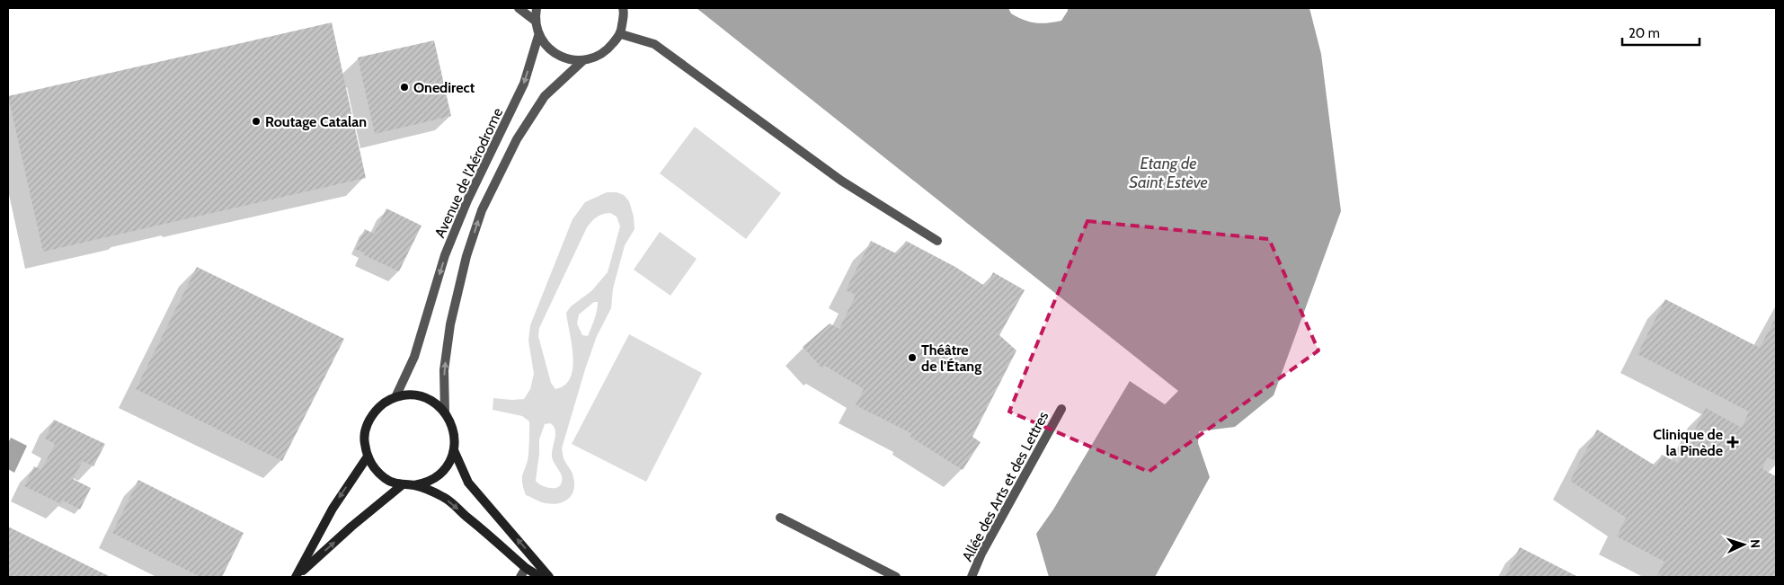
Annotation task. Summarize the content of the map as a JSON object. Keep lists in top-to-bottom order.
{
  "streets": {
    "street": ["Avenue de l'Aérodrome", "Allée des Arts et des Lettres"]
  },
  "water": ["Etang de Saint Estève"],
  "places": {
    "other": ["Onedirect", "Routage Catalan", "Théâtre de l'Étang"],
    "health": ["Clinique de la Pinède"]
  },
  "scale_bar": "20 m",
  "north": "right"
}
